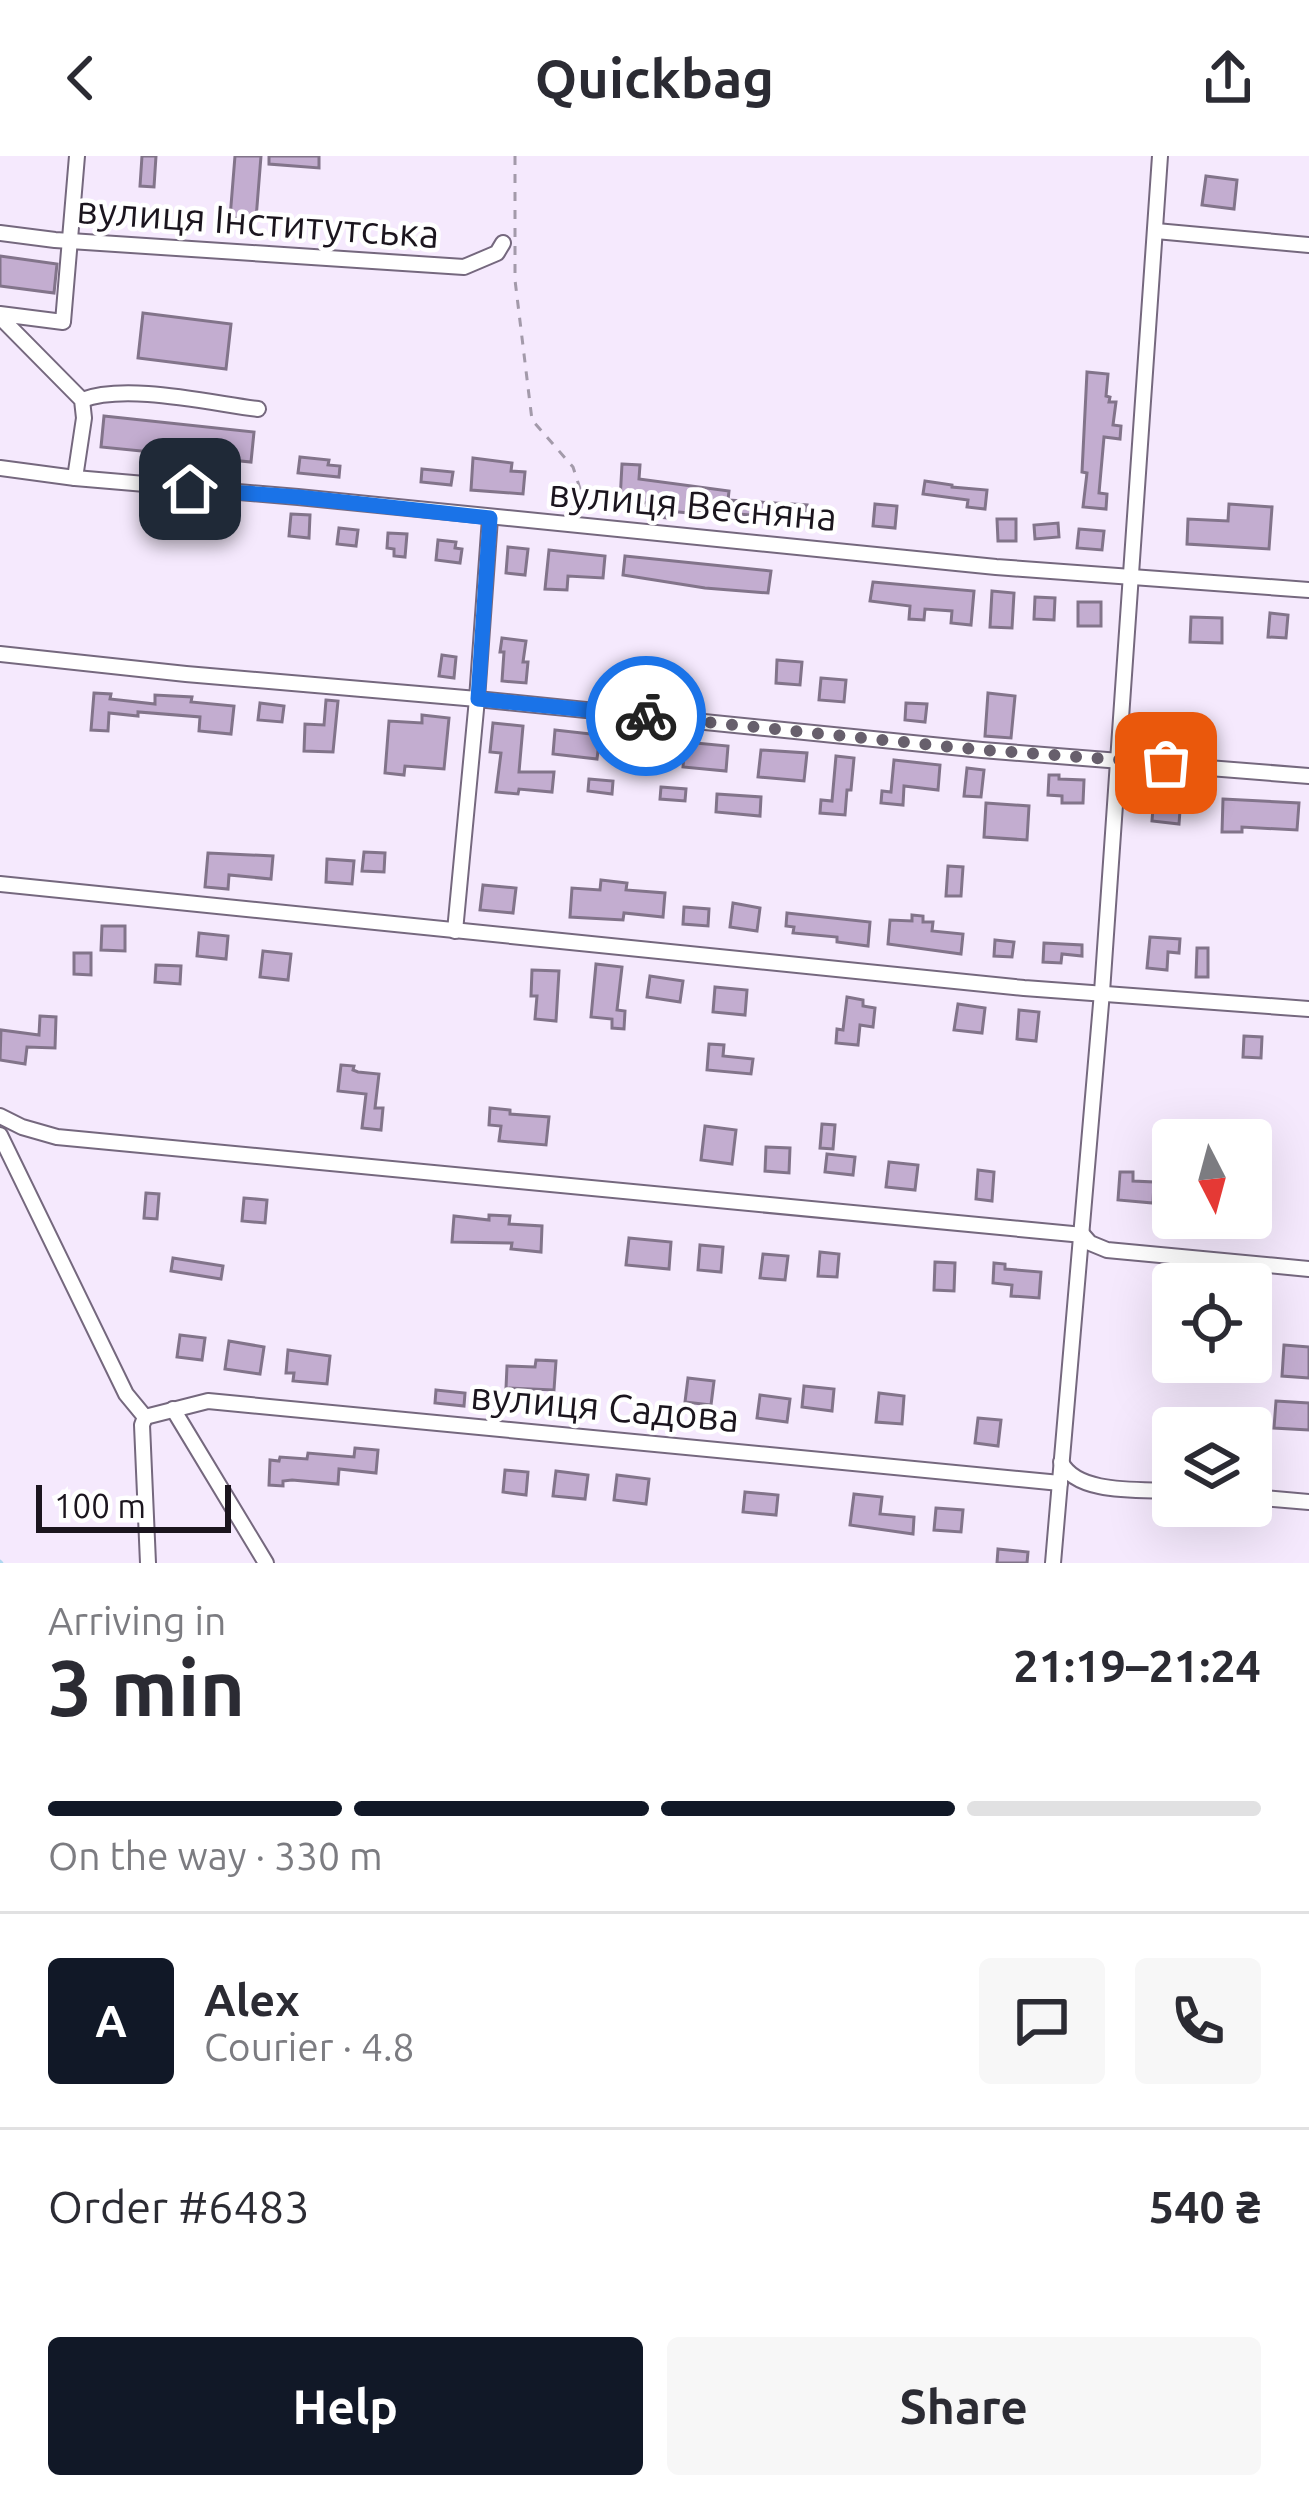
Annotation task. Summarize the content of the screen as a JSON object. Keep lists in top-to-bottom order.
{
  "streets": {
    "street": ["вулиця Інститутська", "вулиця Весняна", "вулиця Садова"]
  },
  "scale_bar": "100 m",
  "north": "bottom",
  "page": {
    "header": "Quickbag",
    "scale": "100 m",
    "heading": ["3 min", "Arriving in", "21:19–21:24"],
    "panel": [
      "Alex",
      "Courier · 4.8",
      "Order #6483",
      "540 ₴"
    ],
    "bar": "On the way · 330 m",
    "round": "A",
    "buttons": ["Help", "Share"]
  }
}
